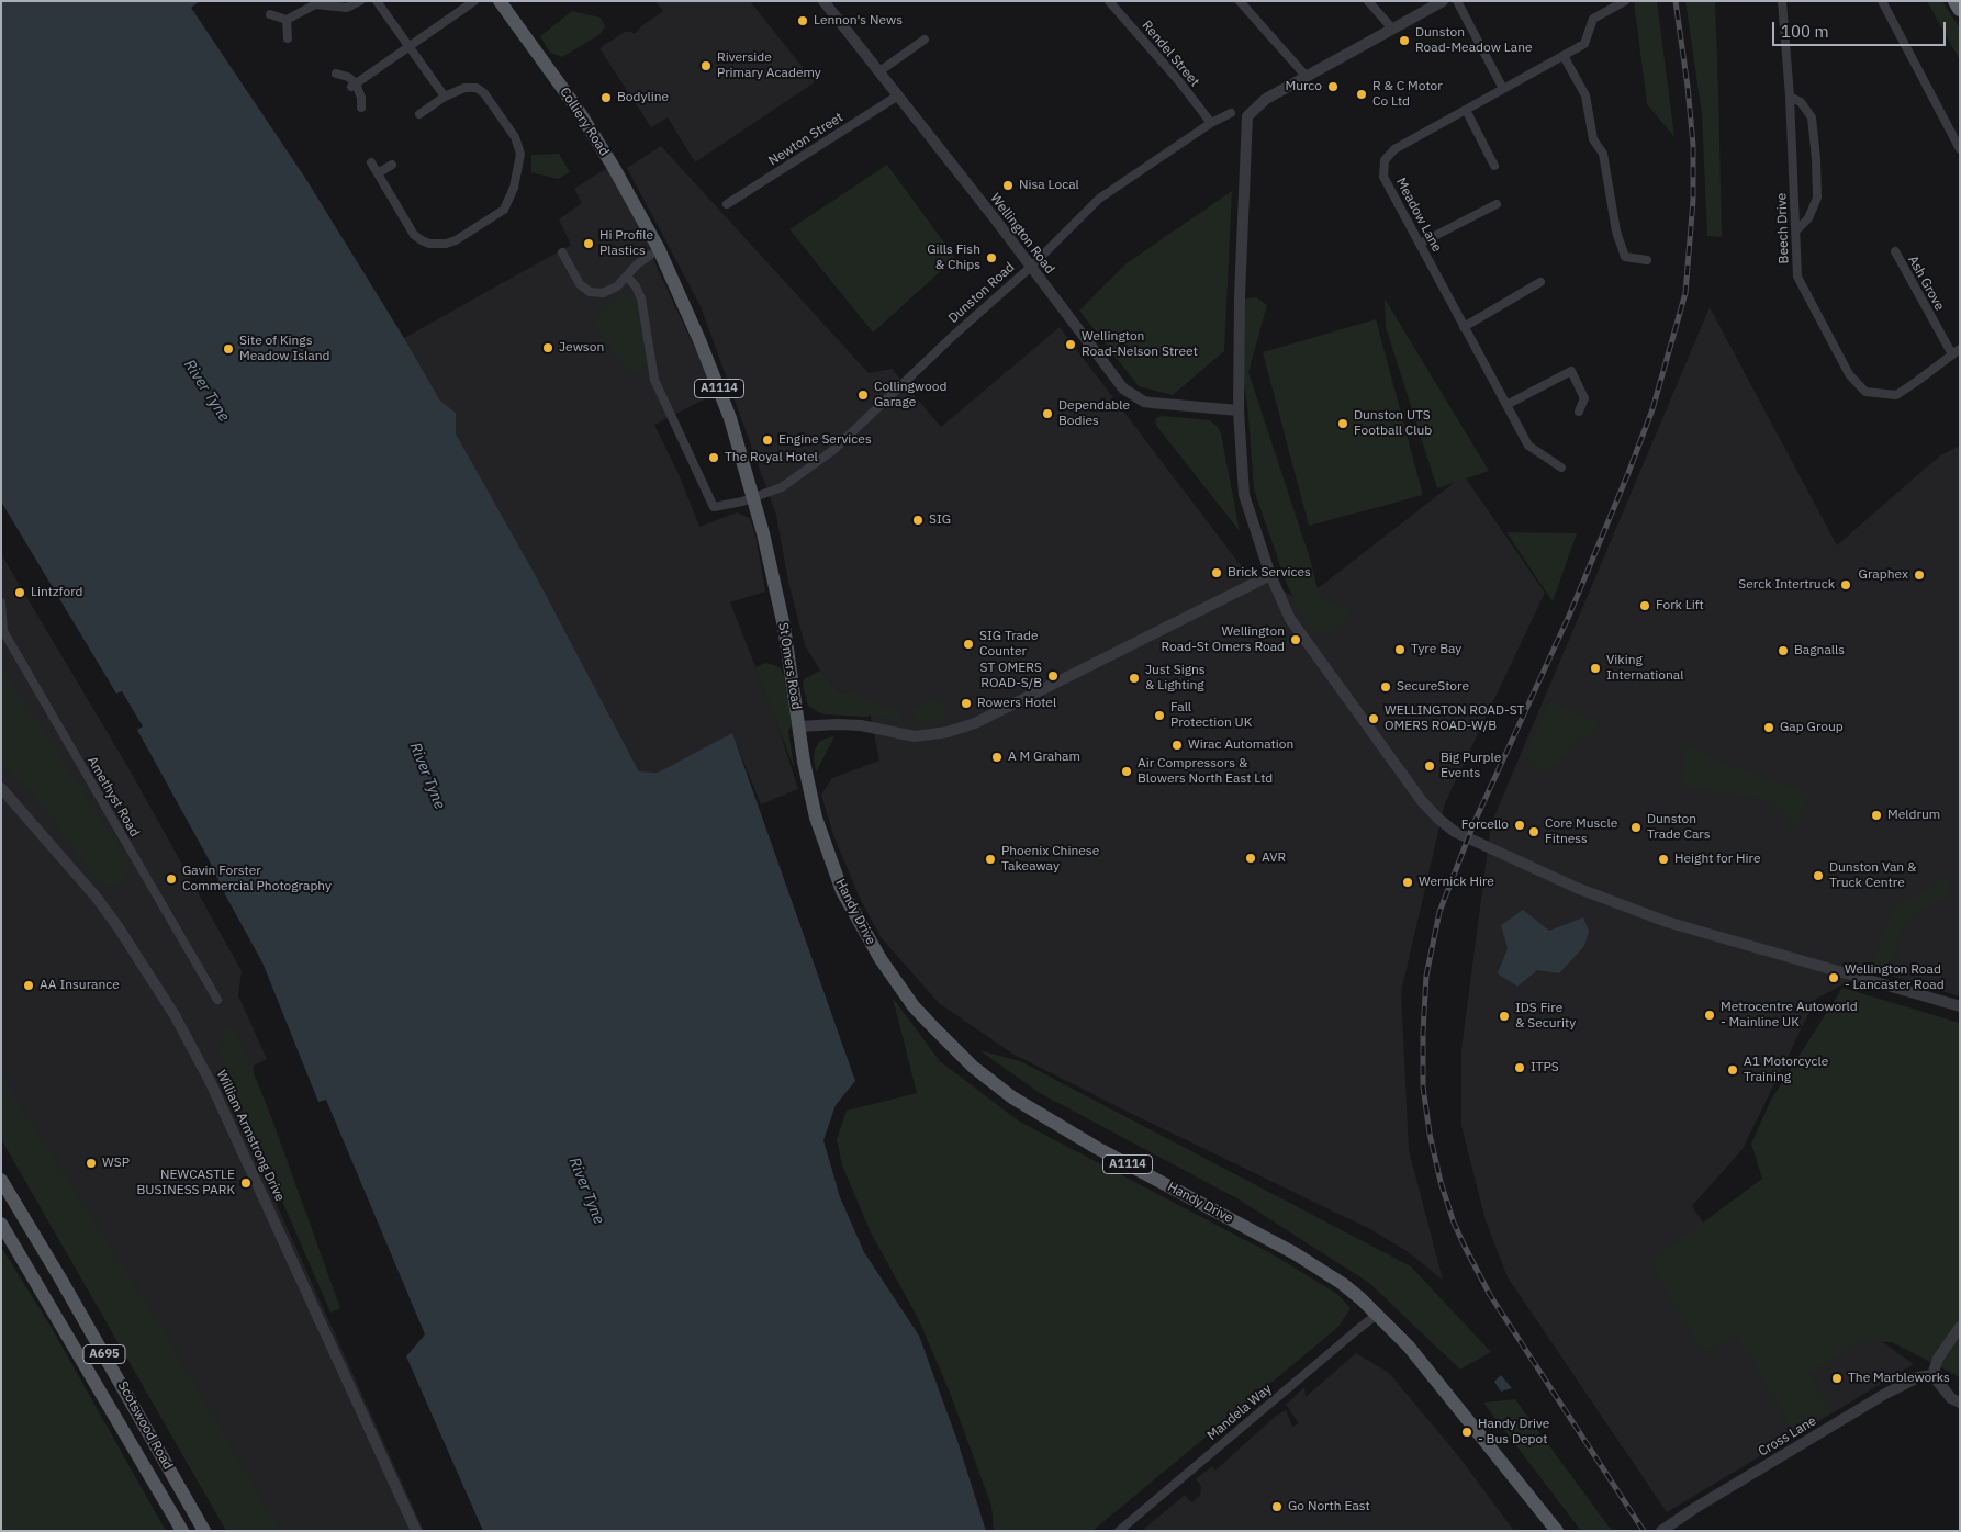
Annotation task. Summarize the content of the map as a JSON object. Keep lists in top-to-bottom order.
{
  "streets": {
    "main road": [
      "Colliery Road",
      "A1114",
      "St Omers Road",
      "Handy Drive",
      "A695",
      "Scotswood Road"
    ],
    "street": [
      "Rendel Street",
      "Newton Street",
      "Meadow Lane",
      "Beech Drive",
      "Wellington Road",
      "Ash Grove",
      "Dunston Road",
      "Amethyst Road",
      "William Armstrong Drive",
      "Mandela Way",
      "Cross Lane"
    ]
  },
  "crossings": [
    ["Rendel Street", "Dunston Road"],
    ["Colliery Road", "St Omers Road"],
    ["Newton Street", "Wellington Road"],
    ["Beech Drive", "Ash Grove"],
    ["Wellington Road", "Dunston Road"],
    ["Dunston Road", "St Omers Road"],
    ["St Omers Road", "Handy Drive"],
    ["Handy Drive", "Mandela Way"]
  ],
  "water": ["River Tyne"],
  "places": [
    "Lennon's News",
    "Dunston Road-Meadow Lane",
    "Riverside Primary Academy",
    "Murco",
    "R & C Motor Co Ltd",
    "Bodyline",
    "Nisa Local",
    "Hi Profile Plastics",
    "Gills Fish & Chips",
    "Wellington Road-Nelson Street",
    "Jewson",
    "Site of Kings Meadow Island",
    "Collingwood Garage",
    "Dependable Bodies",
    "Dunston UTS Football Club",
    "Engine Services",
    "The Royal Hotel",
    "SIG",
    "Brick Services",
    "Graphex",
    "Serck Intertruck",
    "Lintzford",
    "Fork Lift",
    "Wellington Road-St Omers Road",
    "SIG Trade Counter",
    "Tyre Bay",
    "Bagnalls",
    "Viking International",
    "ST OMERS ROAD-S/B",
    "Just Signs & Lighting",
    "SecureStore",
    "Rowers Hotel",
    "Fall Protection UK",
    "WELLINGTON ROAD-ST OMERS ROAD-W/B",
    "Gap Group",
    "Wirac Automation",
    "A M Graham",
    "Big Purple Events",
    "Air Compressors & Blowers North East Ltd",
    "Meldrum",
    "Forcello",
    "Dunston Trade Cars",
    "Core Muscle Fitness",
    "AVR",
    "Phoenix Chinese Takeaway",
    "Height for Hire",
    "Dunston Van & Truck Centre",
    "Gavin Forster Commercial Photography",
    "Wernick Hire",
    "Wellington Road - Lancaster Road",
    "AA Insurance",
    "Metrocentre Autoworld - Mainline UK",
    "IDS Fire & Security",
    "ITPS",
    "A1 Motorcycle Training",
    "WSP",
    "NEWCASTLE BUSINESS PARK",
    "The Marbleworks",
    "Handy Drive - Bus Depot",
    "Go North East"
  ],
  "scale_bar": "100 m"
}
